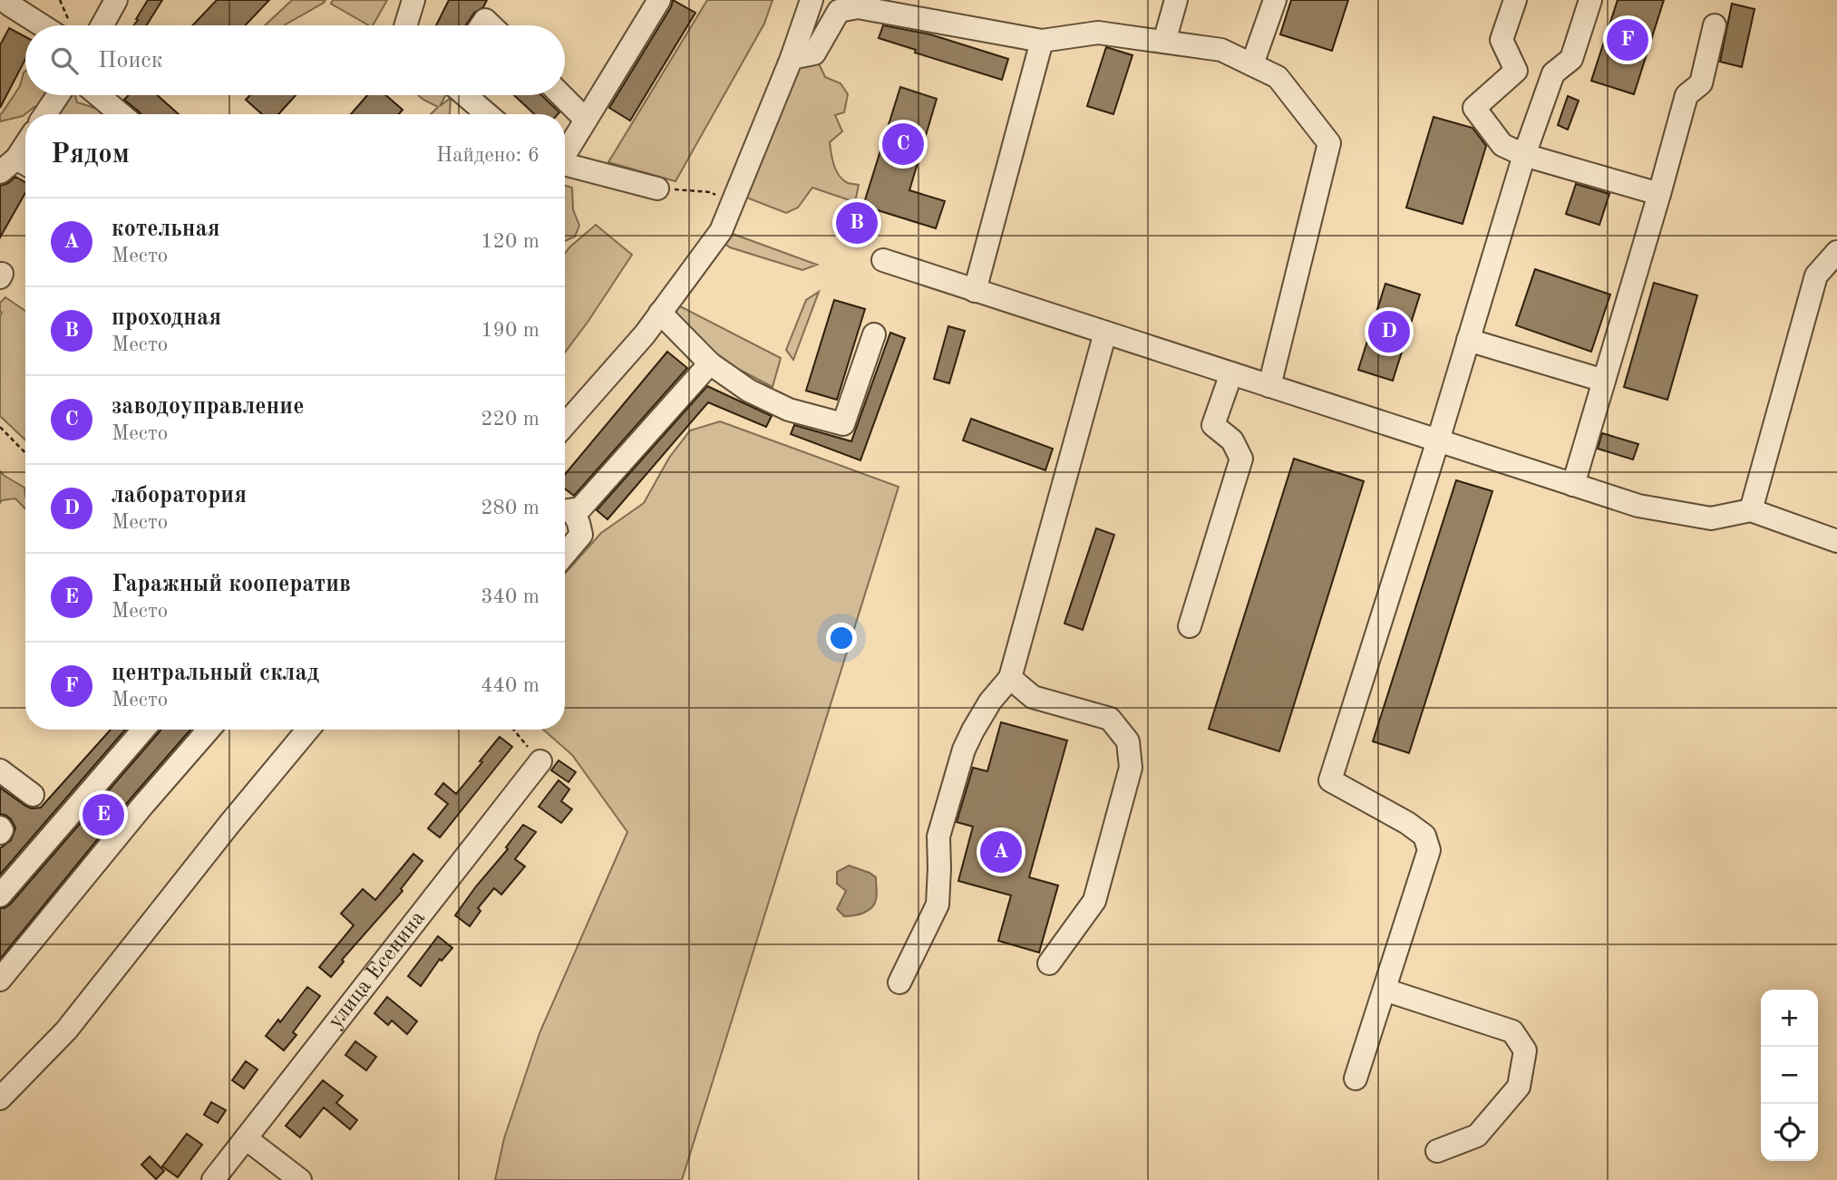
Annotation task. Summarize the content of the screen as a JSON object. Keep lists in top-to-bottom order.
{
  "streets": {
    "street": ["улица Есенина"]
  },
  "page": {
    "pins": [
      "F",
      "C",
      "B",
      "D",
      "E",
      "A"
    ],
    "search": "Поиск",
    "heading": ["Рядом", "Найдено: 6"],
    "list": [
      {
        "mark": "A",
        "name": "котельная",
        "note": "Место",
        "value": "120 m"
      },
      {
        "mark": "B",
        "name": "проходная",
        "note": "Место",
        "value": "190 m"
      },
      {
        "mark": "C",
        "name": "заводоуправление",
        "note": "Место",
        "value": "220 m"
      },
      {
        "mark": "D",
        "name": "лаборатория",
        "note": "Место",
        "value": "280 m"
      },
      {
        "mark": "E",
        "name": "Гаражный кооператив",
        "note": "Место",
        "value": "340 m"
      },
      {
        "mark": "F",
        "name": "центральный склад",
        "note": "Место",
        "value": "440 m"
      }
    ],
    "map_buttons": ["+", "−"]
  }
}
